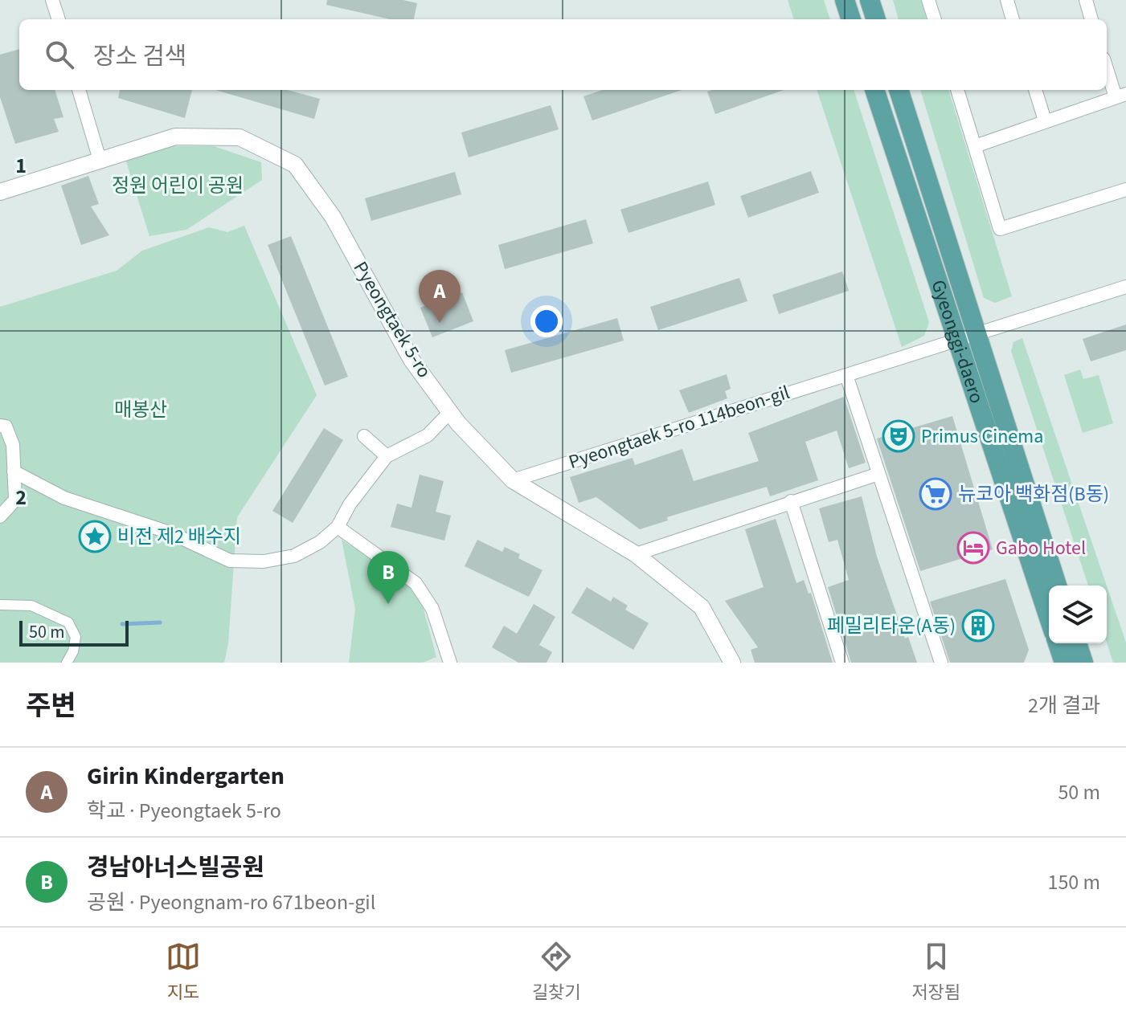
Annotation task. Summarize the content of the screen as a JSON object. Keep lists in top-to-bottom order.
{
  "streets": {
    "main road": ["Gyeonggi-daero"],
    "street": ["Pyeongtaek 5-ro", "Pyeongtaek 5-ro 114beon-gil"]
  },
  "crossings": [
    ["Pyeongtaek 5-ro", "Pyeongtaek 5-ro 114beon-gil"],
    ["Gyeonggi-daero", "Pyeongtaek 5-ro 114beon-gil"]
  ],
  "parks": ["정원 어린이 공원", "매봉산"],
  "places": {
    "theatre": ["Primus Cinema"],
    "supermarket": ["뉴코아 백화점(B동)"],
    "place": ["비전 제2 배수지"],
    "hotel": ["Gabo Hotel"],
    "building": ["페밀리타운(A동)"]
  },
  "scale_bar": "50 m",
  "page": {
    "search": "장소 검색",
    "pins": ["A", "B"],
    "scale": "50 m",
    "heading": ["주변", "2개 결과"],
    "list": [
      {
        "mark": "A",
        "name": "Girin Kindergarten",
        "note": "학교 · Pyeongtaek 5-ro",
        "value": "50 m"
      },
      {
        "mark": "B",
        "name": "경남아너스빌공원",
        "note": "공원 · Pyeongnam-ro 671beon-gil",
        "value": "150 m"
      }
    ],
    "nav": ["지도", "길찾기", "저장됨"]
  },
  "grid": {
    "rows": ["1", "2"]
  }
}
